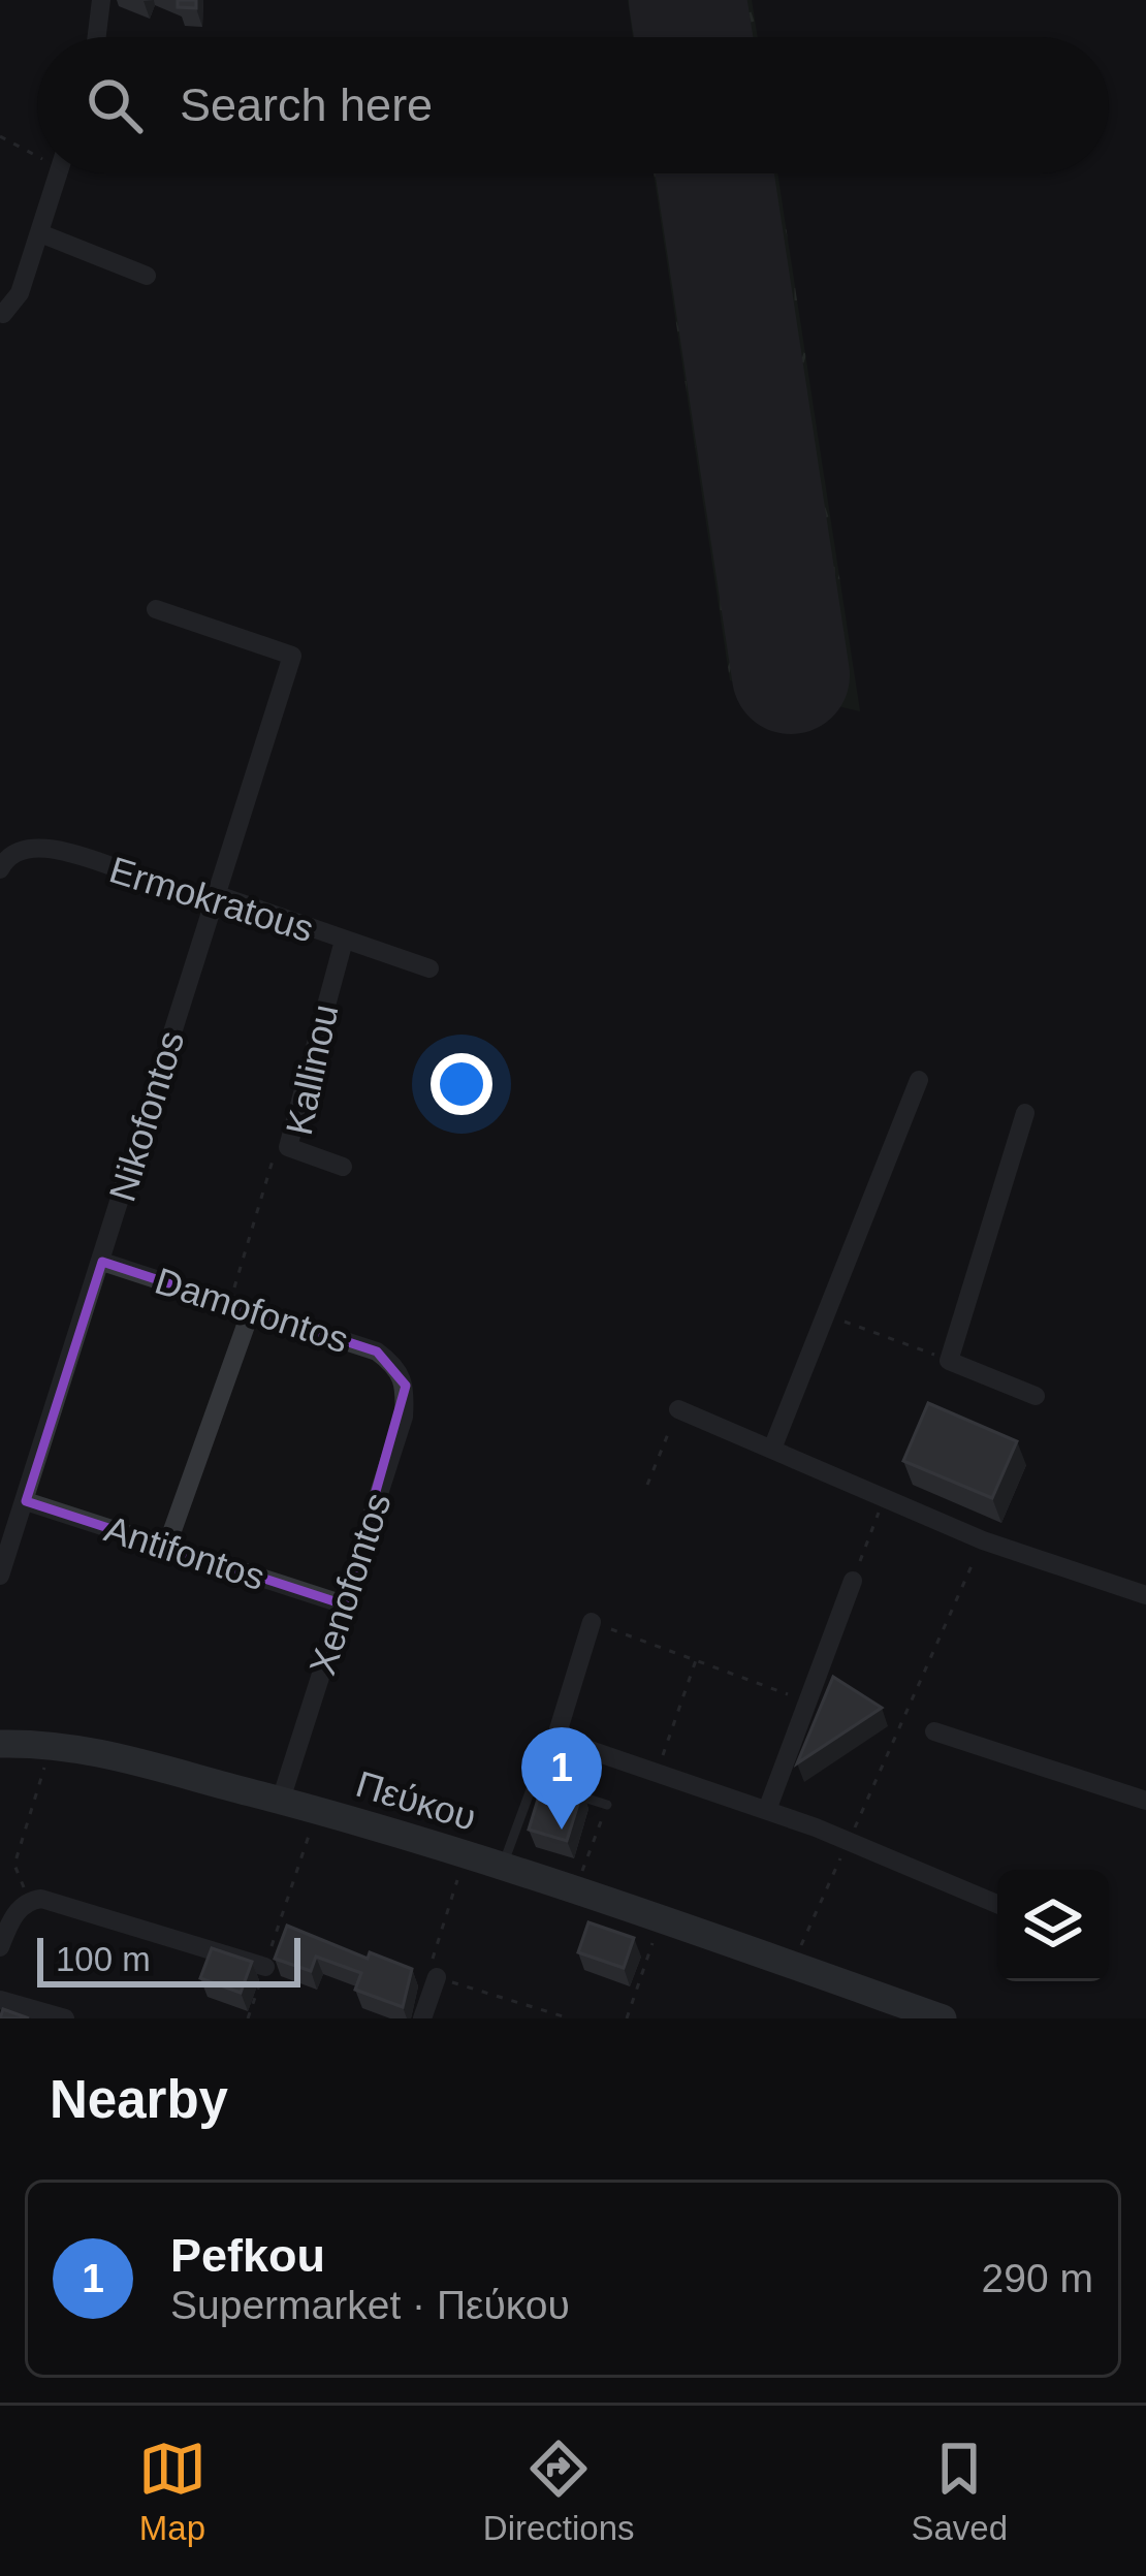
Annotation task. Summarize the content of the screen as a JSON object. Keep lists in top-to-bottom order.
{
  "streets": {
    "main road": ["Πεύκου"],
    "street": [
      "Ermokratous",
      "Kallinou",
      "Nikofontos",
      "Damofontos",
      "Antifontos",
      "Xenofontos"
    ]
  },
  "crossings": [
    ["Ermokratous", "Kallinou"],
    ["Ermokratous", "Nikofontos"],
    ["Nikofontos", "Damofontos"],
    ["Nikofontos", "Antifontos"],
    ["Damofontos", "Xenofontos"],
    ["Antifontos", "Xenofontos"],
    ["Xenofontos", "Πεύκου"]
  ],
  "scale_bar": "100 m",
  "page": {
    "search": "Search here",
    "pins": "1",
    "scale": "100 m",
    "heading": "Nearby",
    "list": [
      {
        "mark": "1",
        "name": "Pefkou",
        "note": "Supermarket · Πεύκου",
        "value": "290 m"
      }
    ],
    "nav": ["Map", "Directions", "Saved"]
  }
}
